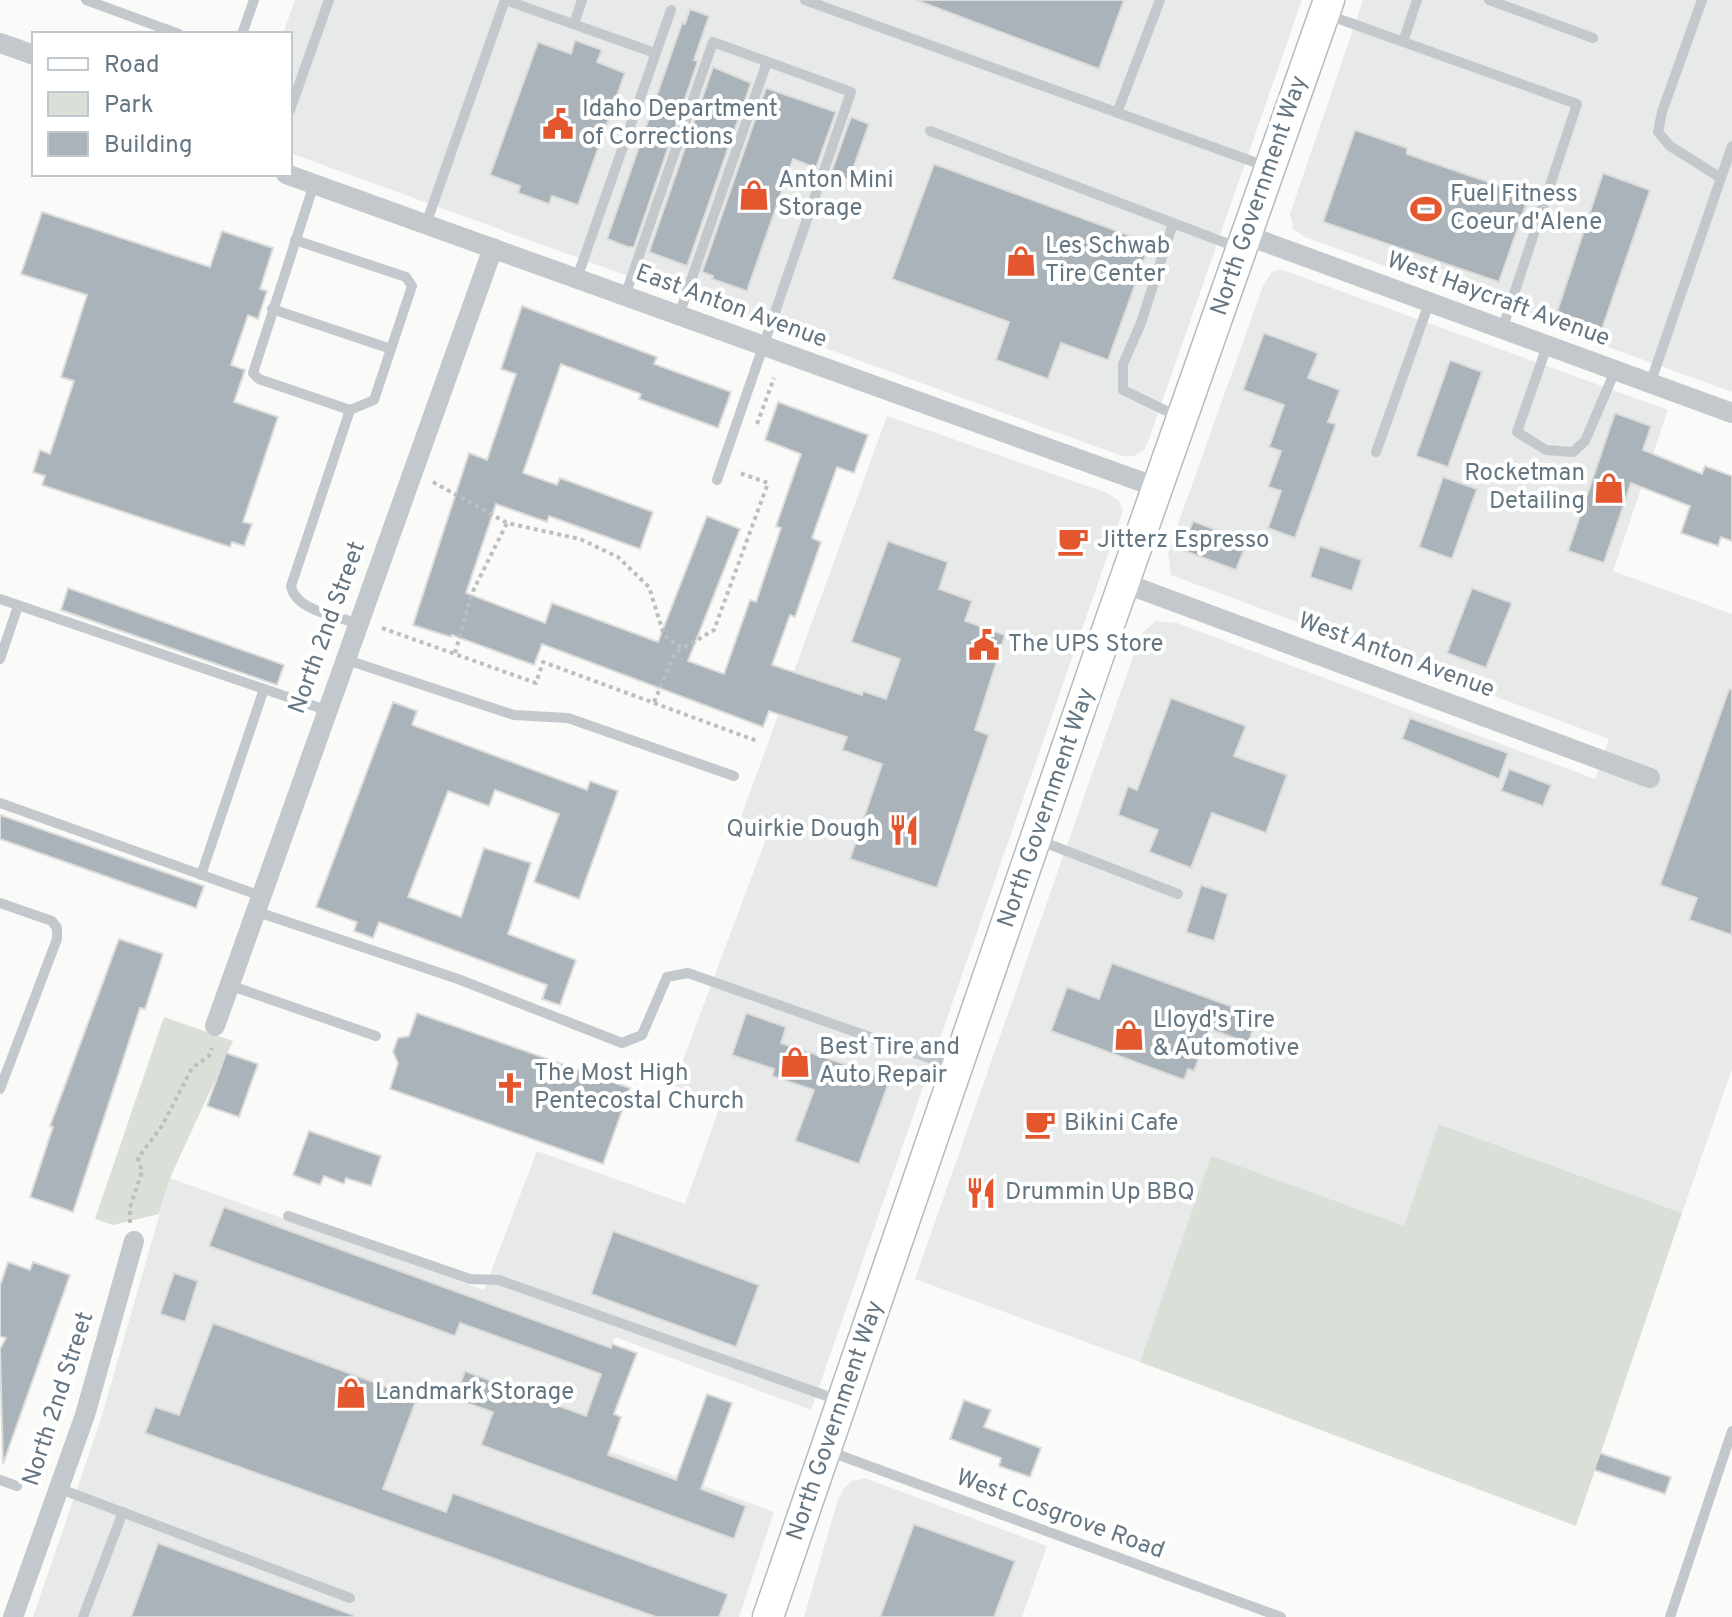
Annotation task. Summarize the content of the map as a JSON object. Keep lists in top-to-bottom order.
{
  "streets": {
    "main road": ["North Government Way"],
    "street": [
      "West Haycraft Avenue",
      "East Anton Avenue",
      "North 2nd Street",
      "West Anton Avenue"
    ],
    "lane": ["West Cosgrove Road"]
  },
  "crossings": [
    ["North Government Way", "West Haycraft Avenue"],
    ["North Government Way", "East Anton Avenue"],
    ["North Government Way", "West Anton Avenue"],
    ["North Government Way", "West Cosgrove Road"],
    ["East Anton Avenue", "North 2nd Street"]
  ],
  "places": {
    "public building": ["Idaho Department of Corrections", "The UPS Store"],
    "shop": [
      "Anton Mini Storage",
      "Les Schwab Tire Center",
      "Rocketman Detailing",
      "Lloyd's Tire & Automotive",
      "Best Tire and Auto Repair",
      "Landmark Storage"
    ],
    "sports": ["Fuel Fitness Coeur d'Alene"],
    "cafe": ["Jitterz Espresso", "Bikini Cafe"],
    "restaurant": ["Quirkie Dough", "Drummin Up BBQ"],
    "church": ["The Most High Pentecostal Church"]
  },
  "legend": ["Road", "Park", "Building"]
}
